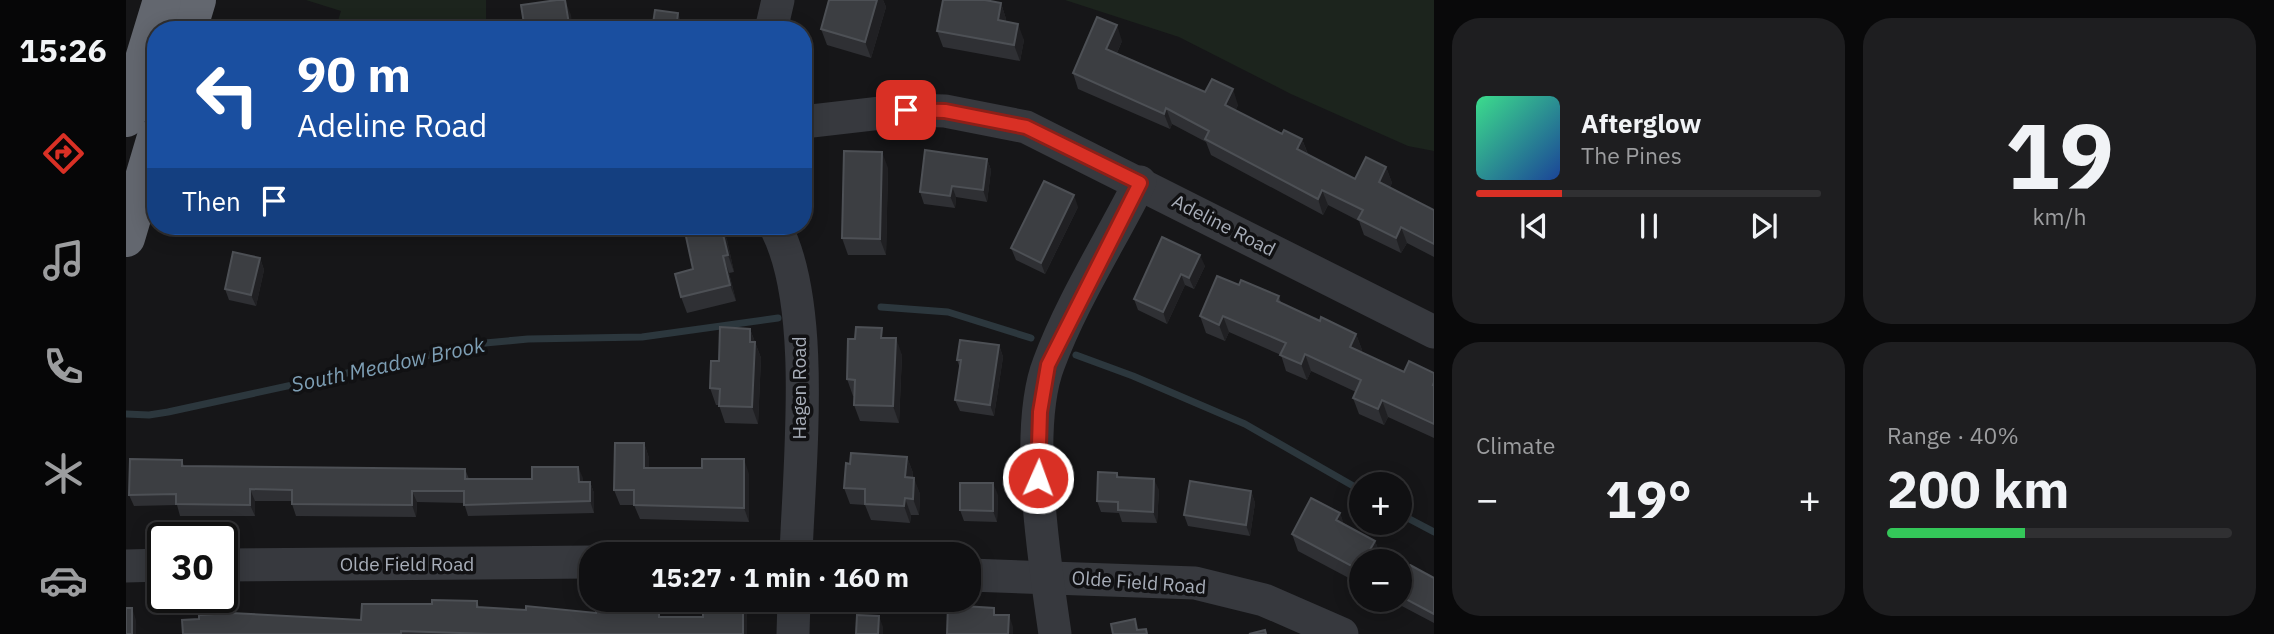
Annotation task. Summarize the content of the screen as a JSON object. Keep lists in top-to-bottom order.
{
  "streets": {
    "street": ["Adeline Road", "Hagen Road", "Olde Field Road"]
  },
  "water": ["South Meadow Brook"],
  "page": {
    "tabs": "15:26",
    "tile": [
      ["19", "km/h"],
      "Climate",
      ["Range · 40%", "200 km"]
    ],
    "turn": ["90 m", "Adeline Road"],
    "song": ["Afterglow", "The Pines"],
    "then": "Then",
    "heat": ["−", "19°", "+"],
    "map_buttons": ["+", "−"],
    "limit": "30",
    "trip": "15:27 · 1 min · 160 m"
  }
}
